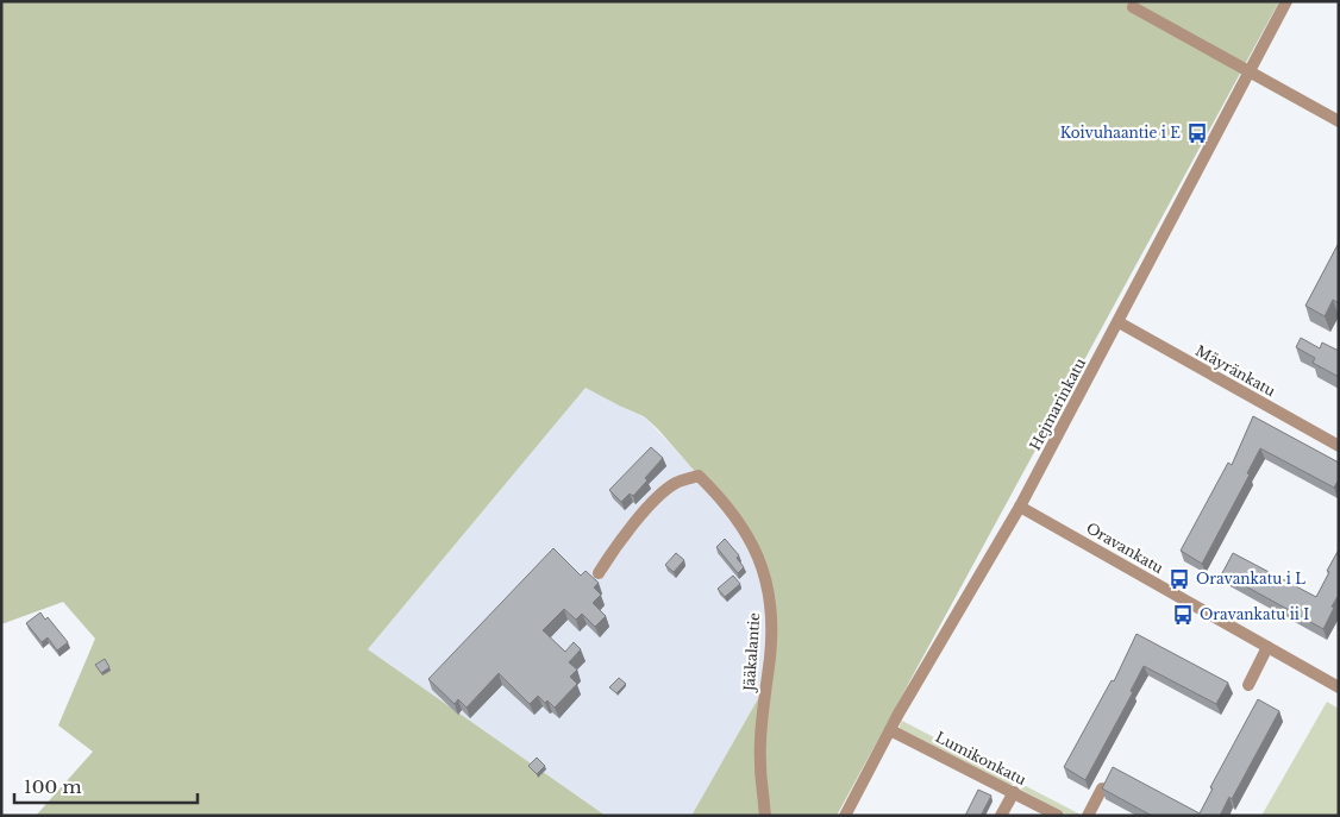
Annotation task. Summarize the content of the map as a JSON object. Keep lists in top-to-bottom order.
{
  "streets": {
    "street": [
      "Mäyränkatu",
      "Hejmarinkatu",
      "Oravankatu",
      "Jääkalantie",
      "Lumikonkatu"
    ]
  },
  "crossings": [
    ["Mäyränkatu", "Hejmarinkatu"],
    ["Hejmarinkatu", "Oravankatu"],
    ["Hejmarinkatu", "Lumikonkatu"]
  ],
  "places": {
    "bus stop": ["Koivuhaantie i E", "Oravankatu i L", "Oravankatu ii I"]
  },
  "scale_bar": "100 m"
}
